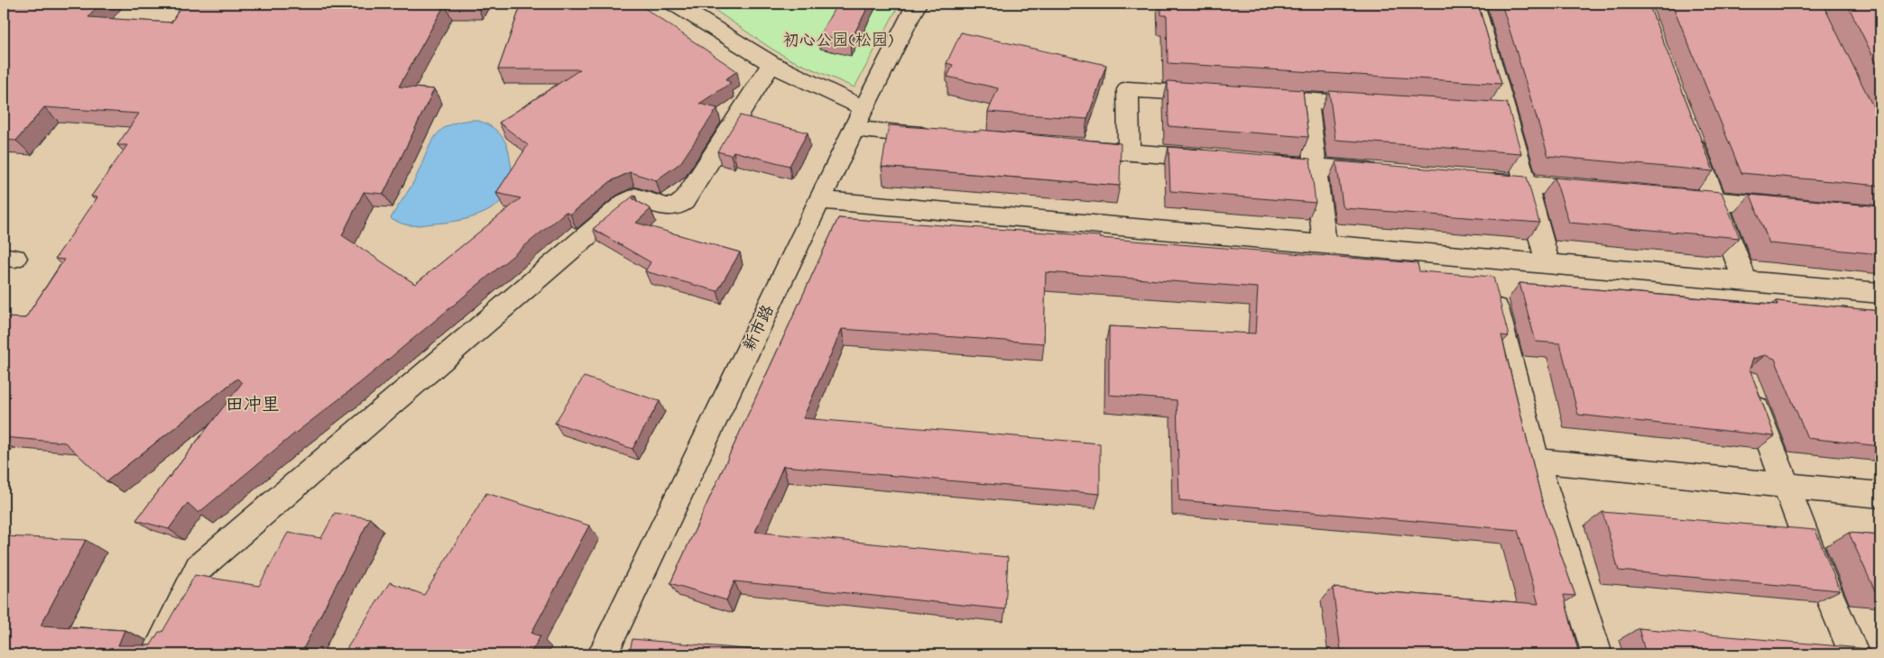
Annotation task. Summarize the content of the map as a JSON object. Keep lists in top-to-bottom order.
{
  "streets": {
    "street": ["新市路"]
  },
  "districts": ["田冲里"],
  "parks": ["初心公园(松园)"]
}
